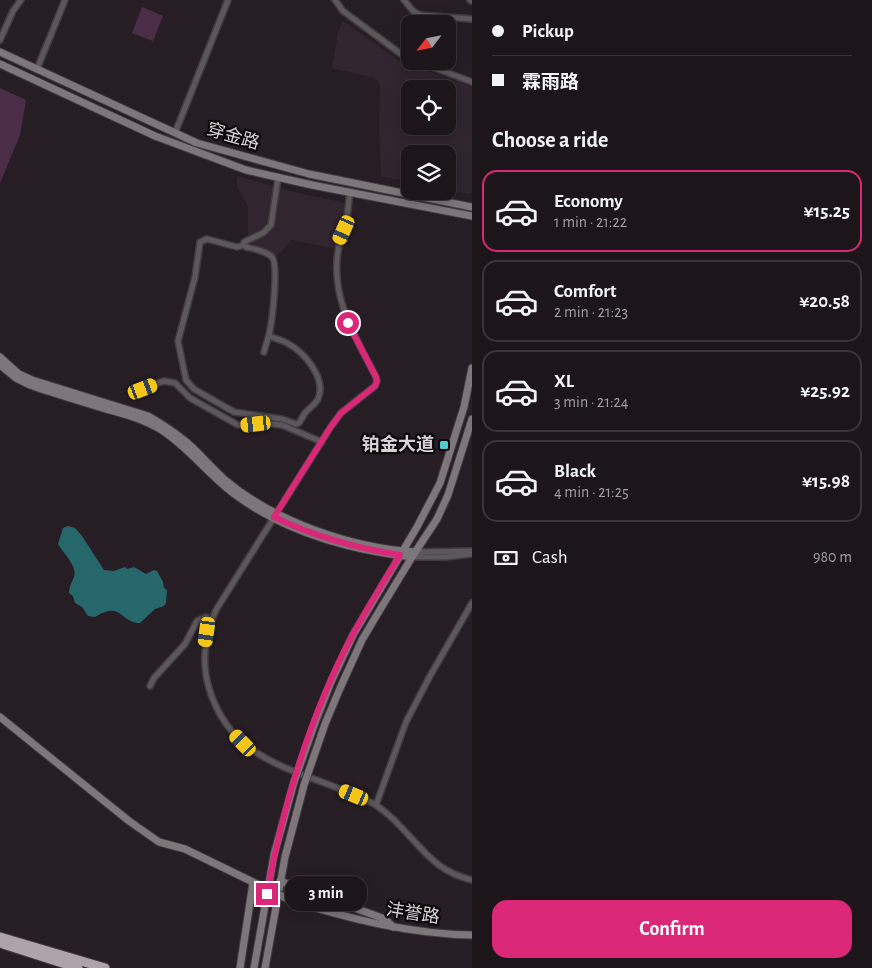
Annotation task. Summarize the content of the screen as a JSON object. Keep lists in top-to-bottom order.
{
  "streets": {
    "main road": ["穿金路", "沣誉路"]
  },
  "places": {
    "transit": ["铂金大道"]
  },
  "north": "bottom left",
  "page": {
    "banner": ["Pickup", "霖雨路"],
    "heading": "Choose a ride",
    "list": [
      {
        "name": "Economy",
        "note": "1 min · 21:22",
        "value": "¥15.25"
      },
      {
        "name": "Comfort",
        "note": "2 min · 21:23",
        "value": "¥20.58"
      },
      {
        "name": "XL",
        "note": "3 min · 21:24",
        "value": "¥25.92"
      },
      {
        "name": "Black",
        "note": "4 min · 21:25",
        "value": "¥15.98"
      }
    ],
    "pay": ["Cash", "980 m"],
    "bubble": "3 min",
    "buttons": "Confirm"
  }
}
